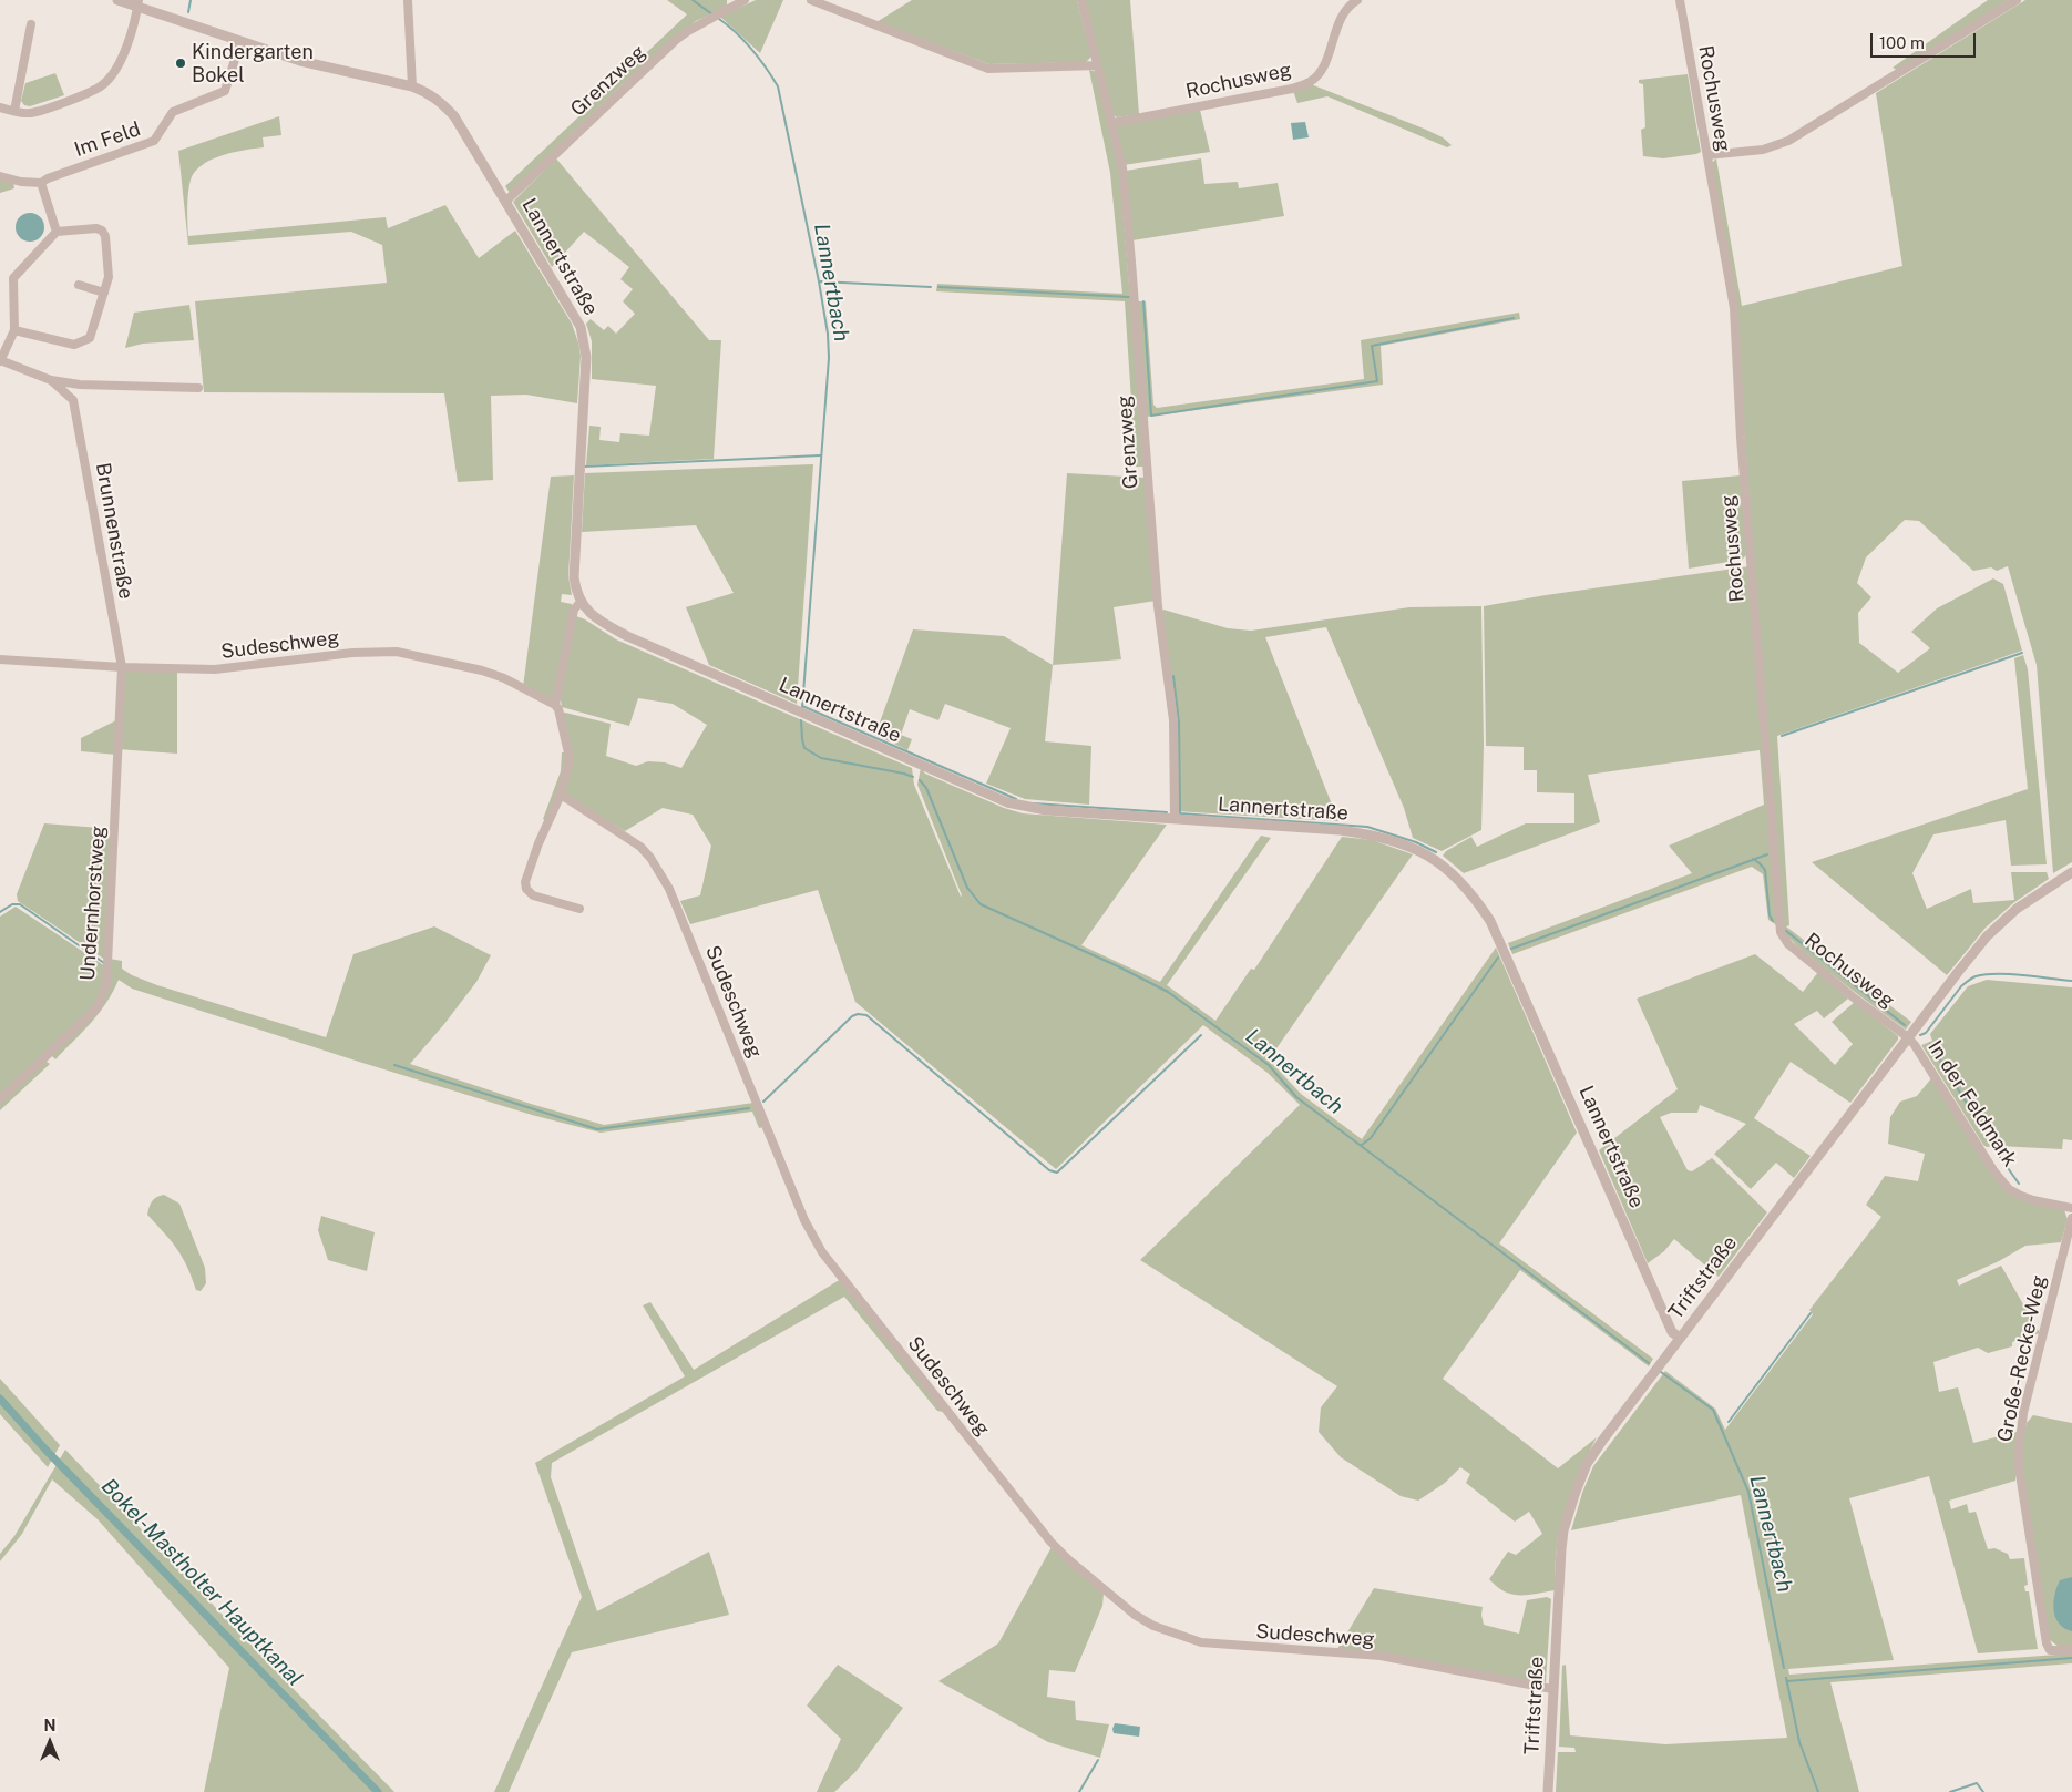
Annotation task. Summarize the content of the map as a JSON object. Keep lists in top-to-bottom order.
{
  "streets": {
    "street": [
      "Grenzweg",
      "Rochusweg",
      "Im Feld",
      "Lannertstraße",
      "Brunnenstraße",
      "Sudeschweg",
      "Undernhorstweg",
      "In der Feldmark",
      "Triftstraße",
      "Große-Recke-Weg"
    ]
  },
  "crossings": [
    ["Grenzweg", "Rochusweg"],
    ["Grenzweg", "Lannertstraße"],
    ["Rochusweg", "In der Feldmark"],
    ["Rochusweg", "Triftstraße"],
    ["Im Feld", "Lannertstraße"],
    ["Lannertstraße", "Triftstraße"],
    ["Brunnenstraße", "Sudeschweg"],
    ["Brunnenstraße", "Undernhorstweg"],
    ["Sudeschweg", "Undernhorstweg"],
    ["Sudeschweg", "Triftstraße"],
    ["In der Feldmark", "Triftstraße"]
  ],
  "water": ["Lannertbach", "Bokel-Mastholter Hauptkanal"],
  "places": ["Kindergarten Bokel"],
  "scale_bar": "100 m",
  "north": "top"
}
